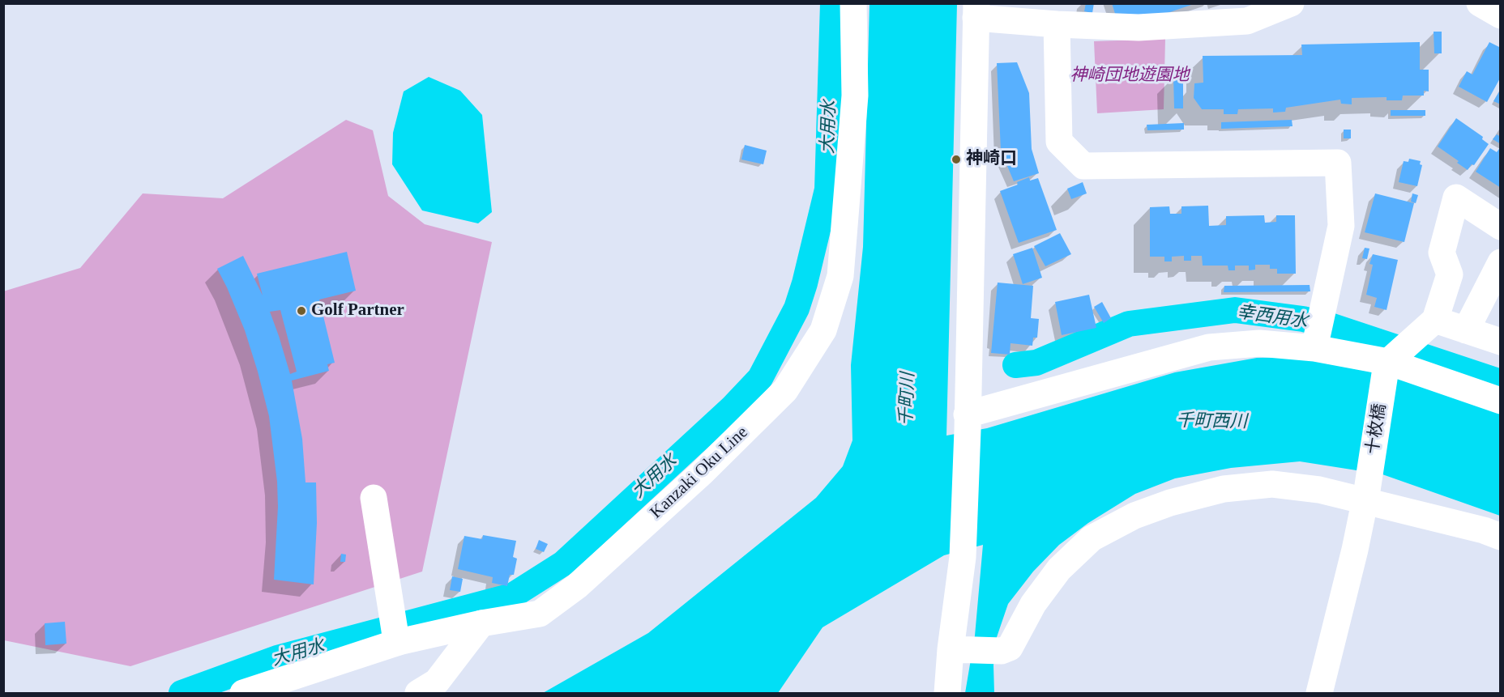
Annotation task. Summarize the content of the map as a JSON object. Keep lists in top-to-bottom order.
{
  "streets": {
    "street": ["十枚橋", "Kanzaki Oku Line"]
  },
  "water": [
    "大用水",
    "幸西用水",
    "千町川",
    "千町西川"
  ],
  "parks": ["神崎団地遊園地"],
  "places": ["神崎口", "Golf Partner"]
}
